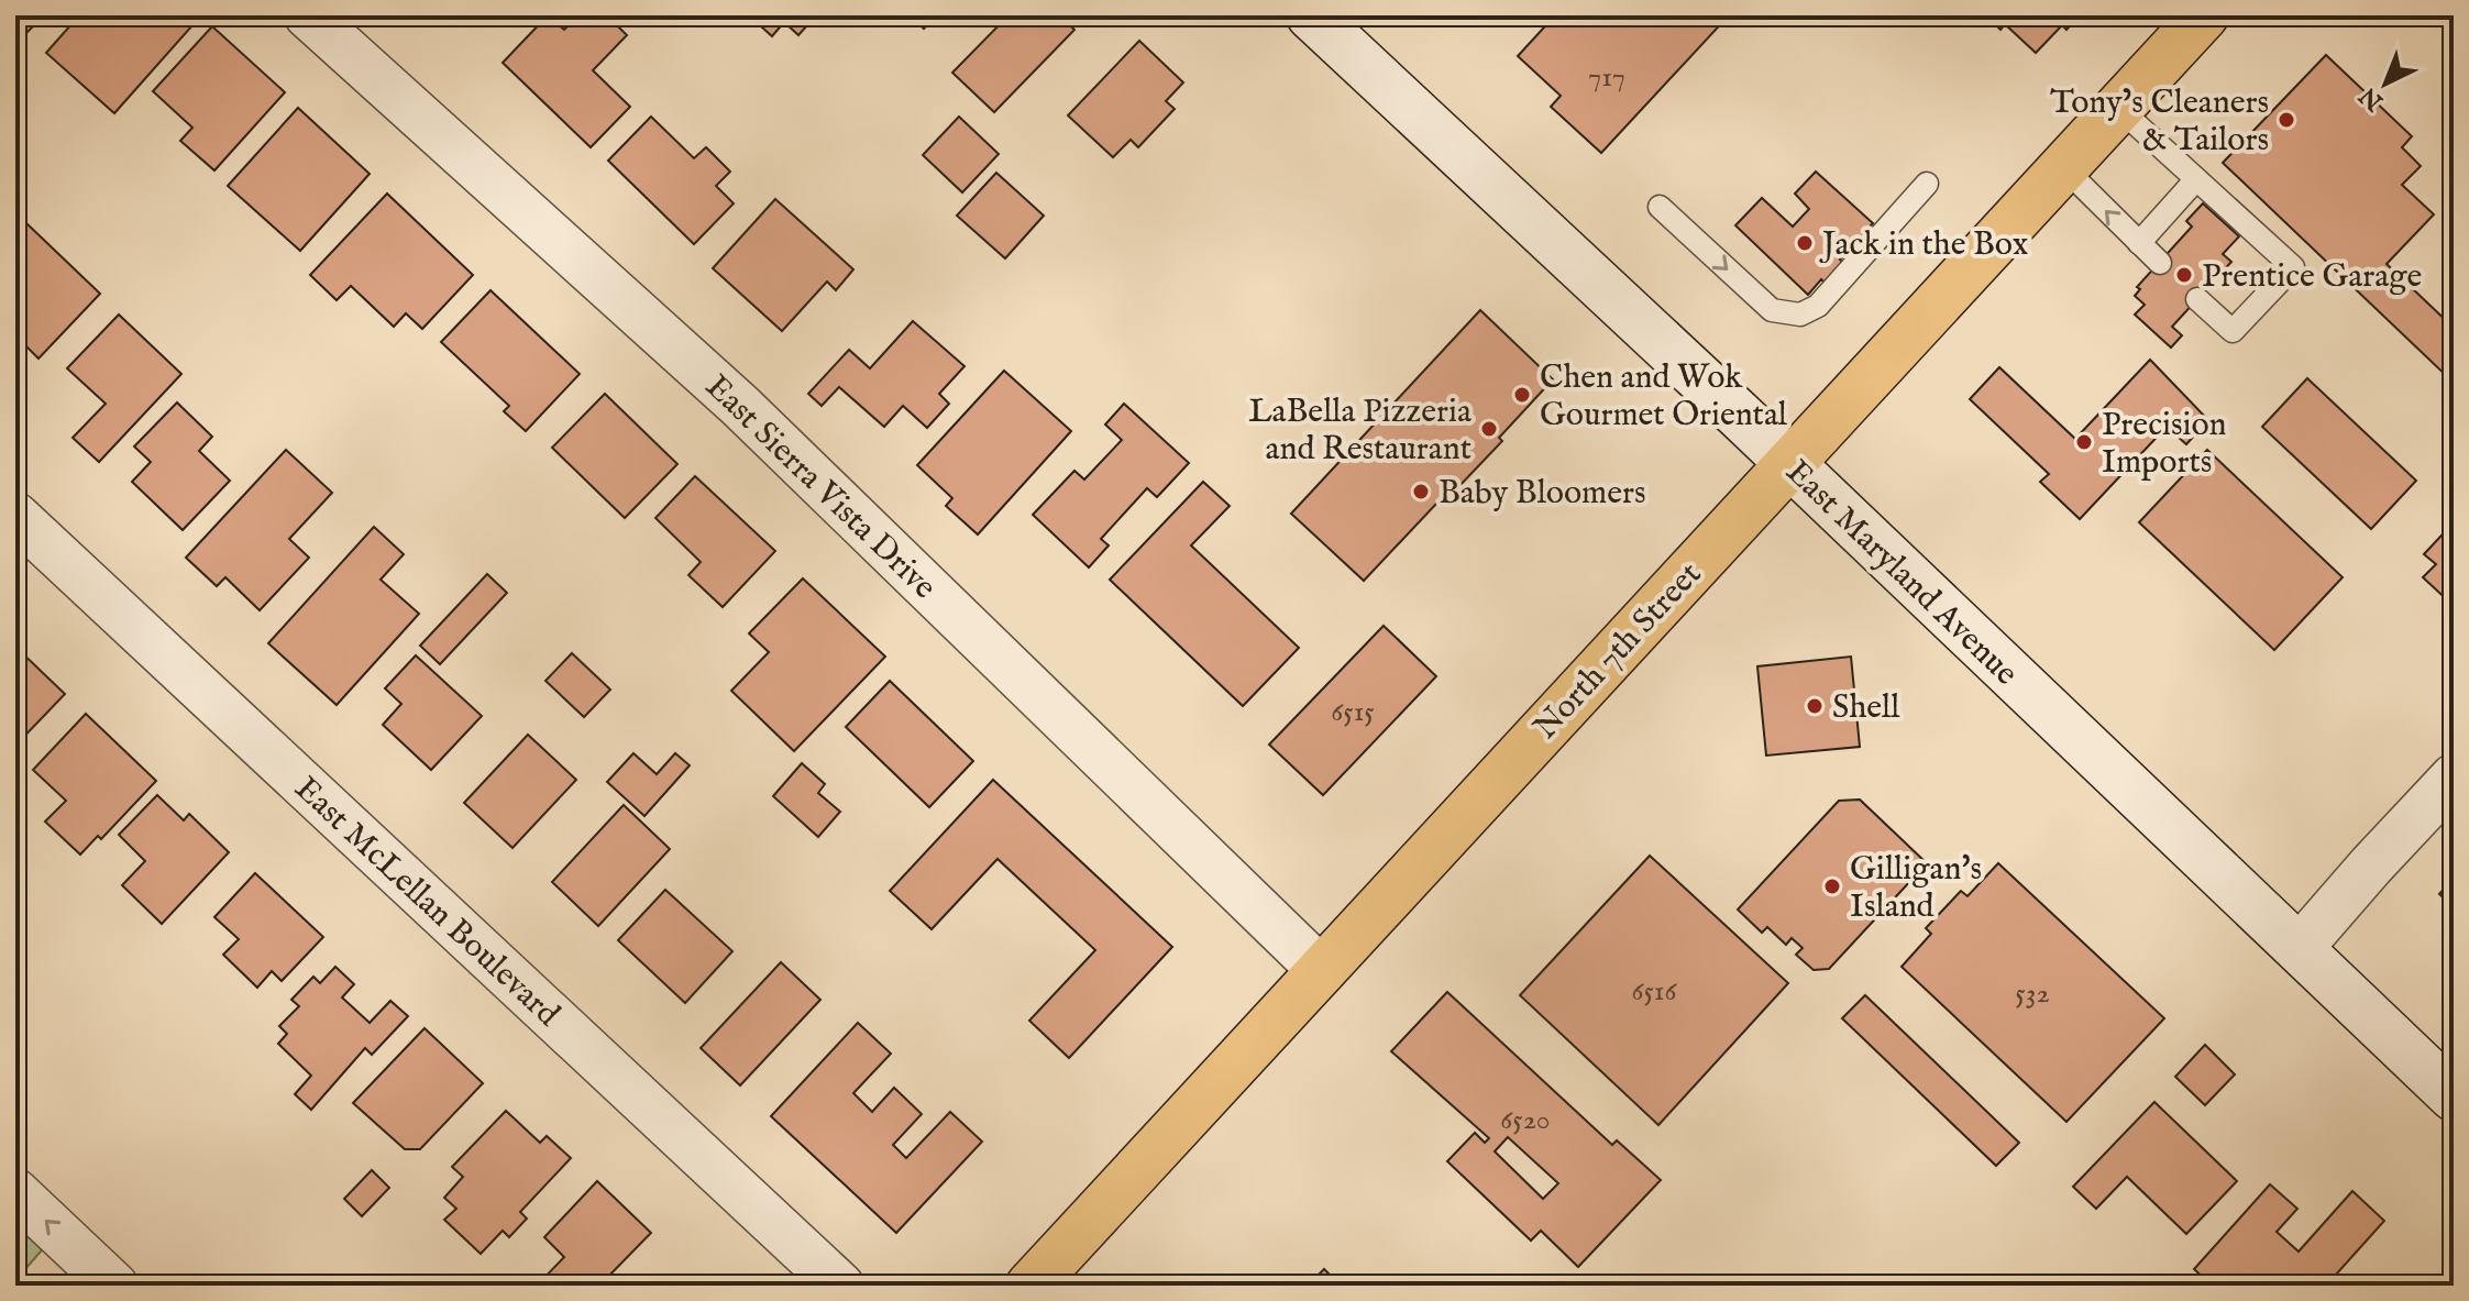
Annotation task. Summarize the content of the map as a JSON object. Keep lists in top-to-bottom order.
{
  "streets": {
    "main road": ["North 7th Street"],
    "street": ["East Sierra Vista Drive", "East Maryland Avenue", "East McLellan Boulevard"]
  },
  "crossings": [
    ["East Sierra Vista Drive", "North 7th Street"],
    ["East Maryland Avenue", "North 7th Street"]
  ],
  "places": [
    "Tony’s Cleaners & Tailors",
    "Jack in the Box",
    "Prentice Garage",
    "Chen and Wok Gourmet Oriental",
    "LaBella Pizzeria and Restaurant",
    "Precision Imports",
    "Baby Bloomers",
    "Shell",
    "Gilligan's Island"
  ],
  "house_numbers": [
    "717",
    "6515",
    "6516",
    "532",
    "6520"
  ],
  "north": "bottom left"
}
